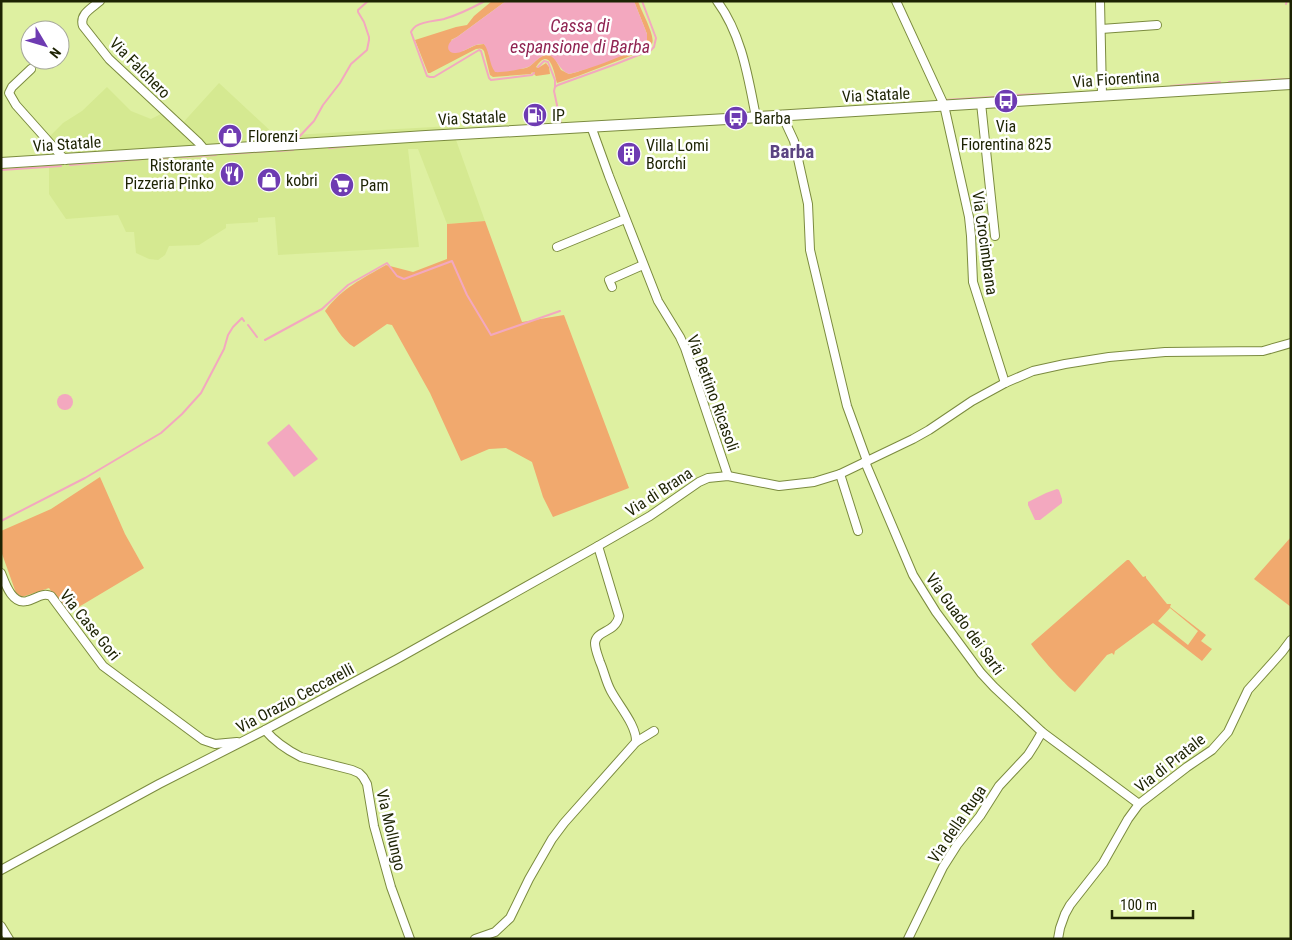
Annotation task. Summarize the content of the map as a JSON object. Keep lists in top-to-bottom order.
{
  "streets": {
    "main road": ["Via Fiorentina", "Via Statale"],
    "street": [
      "Via Falchero",
      "Via Crocimbrana",
      "Via Bettino Ricasoli",
      "Via di Brana",
      "Via Guado dei Sarti",
      "Via Case Gori",
      "Via Orazio Ceccarelli",
      "Via di Pratale",
      "Via della Ruga",
      "Via Mollungo"
    ]
  },
  "crossings": [
    ["Via Falchero", "Via Statale"],
    ["Via Fiorentina", "Via Statale"],
    ["Via Fiorentina", "Via Crocimbrana"],
    ["Via Statale", "Via Crocimbrana"],
    ["Via Statale", "Via Bettino Ricasoli"],
    ["Via Crocimbrana", "Via di Brana"],
    ["Via Bettino Ricasoli", "Via di Brana"],
    ["Via di Brana", "Via Guado dei Sarti"],
    ["Via di Brana", "Via Orazio Ceccarelli"],
    ["Via Guado dei Sarti", "Via di Pratale"],
    ["Via Guado dei Sarti", "Via della Ruga"],
    ["Via Case Gori", "Via Orazio Ceccarelli"],
    ["Via Orazio Ceccarelli", "Via Mollungo"]
  ],
  "districts": ["Barba"],
  "water": ["Cassa di espansione di Barba"],
  "places": {
    "bus stop": ["Via Fiorentina 825", "Barba"],
    "fuel station": ["IP"],
    "shop": ["Florenzi", "kobri"],
    "building": ["Villa Lomi Borchi"],
    "restaurant": ["Ristorante Pizzeria Pinko"],
    "supermarket": ["Pam"]
  },
  "scale_bar": "100 m",
  "north": "bottom right"
}
